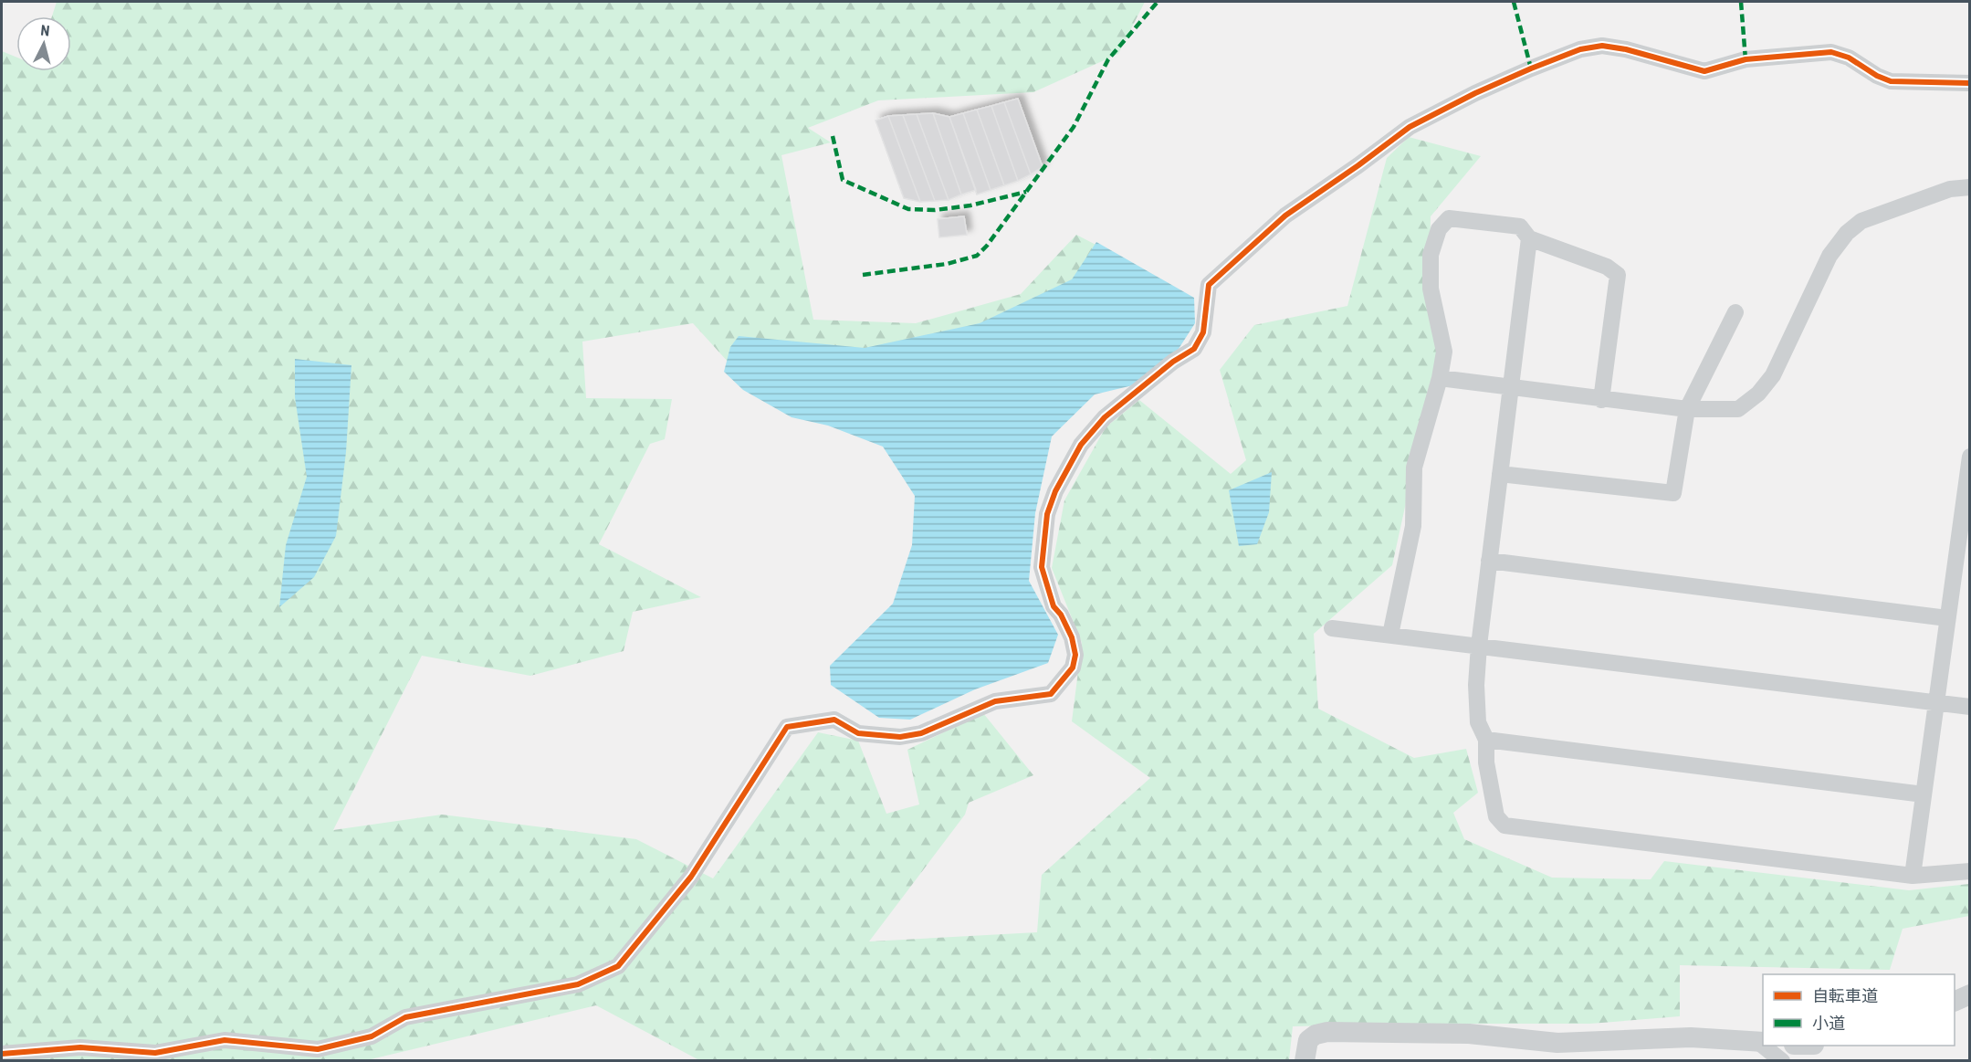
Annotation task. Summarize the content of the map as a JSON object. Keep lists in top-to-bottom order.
{
  "legend": ["自転車道", "小道"],
  "north": "top"
}
